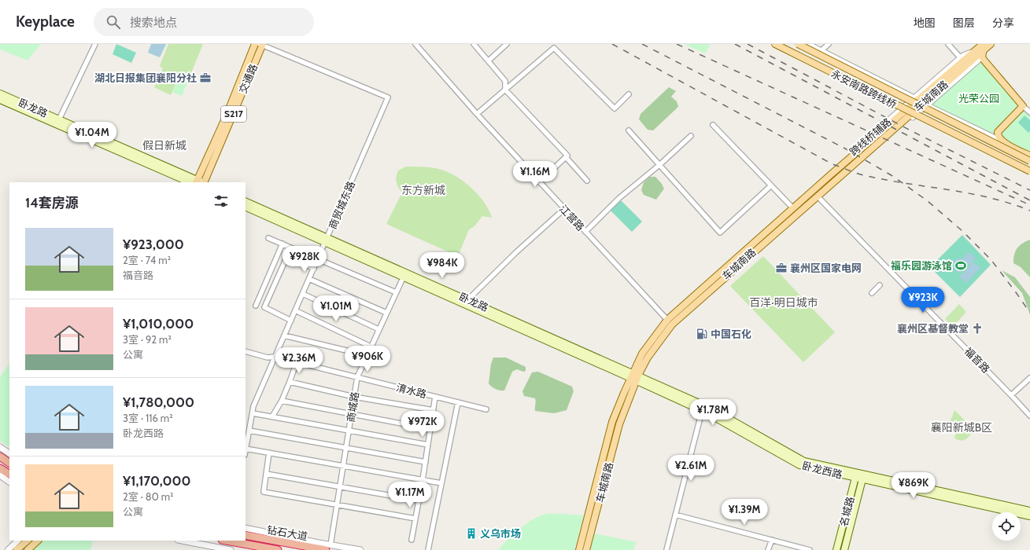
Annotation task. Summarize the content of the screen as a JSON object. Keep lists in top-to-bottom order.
{
  "streets": {
    "highway": ["钻石大道"],
    "main road": [
      "交通路",
      "永安南路跨线桥",
      "车城南路",
      "卧龙路",
      "S217",
      "卧龙西路",
      "名城路"
    ],
    "street": [
      "跨线桥辅路",
      "商贸城东路",
      "江营路",
      "福音路",
      "淯水路",
      "商城路"
    ]
  },
  "crossings": [
    ["交通路", "卧龙路"],
    ["交通路", "商贸城东路"],
    ["车城南路", "卧龙路"],
    ["车城南路", "跨线桥辅路"],
    ["车城南路", "江营路"],
    ["车城南路", "卧龙西路"],
    ["卧龙路", "商贸城东路"],
    ["卧龙路", "商城路"],
    ["卧龙路", "卧龙西路"],
    ["跨线桥辅路", "福音路"],
    ["商贸城东路", "淯水路"],
    ["淯水路", "商城路"],
    ["商城路", "钻石大道"],
    ["卧龙西路", "名城路"]
  ],
  "districts": [
    "假日新城",
    "东方新城",
    "百洋·明日城市",
    "襄阳新城B区"
  ],
  "parks": ["光荣公园"],
  "places": {
    "office": ["湖北日报集团襄阳分社", "襄州区国家电网"],
    "sports": ["福乐园游泳馆"],
    "church": ["襄州区基督教堂"],
    "fuel station": ["中国石化"],
    "building": ["义乌市场"]
  },
  "page": {
    "header": "Keyplace",
    "search": "搜索地点",
    "nav": ["地图", "图层", "分享"],
    "price": [
      "¥1.04M",
      "¥1.16M",
      "¥928K",
      "¥984K",
      "¥923K",
      "¥1.01M",
      "¥906K",
      "¥2.36M",
      "¥1.78M",
      "¥972K",
      "¥2.61M",
      "¥869K",
      "¥1.17M",
      "¥1.39M"
    ],
    "heading": "14套房源",
    "list": [
      {
        "name": "¥923,000",
        "note": "2室 · 74 m² · 福音路"
      },
      {
        "name": "¥1,010,000",
        "note": "3室 · 92 m² · 公寓"
      },
      {
        "name": "¥1,780,000",
        "note": "3室 · 116 m² · 卧龙西路"
      },
      {
        "name": "¥1,170,000",
        "note": "2室 · 80 m² · 公寓"
      }
    ]
  }
}
